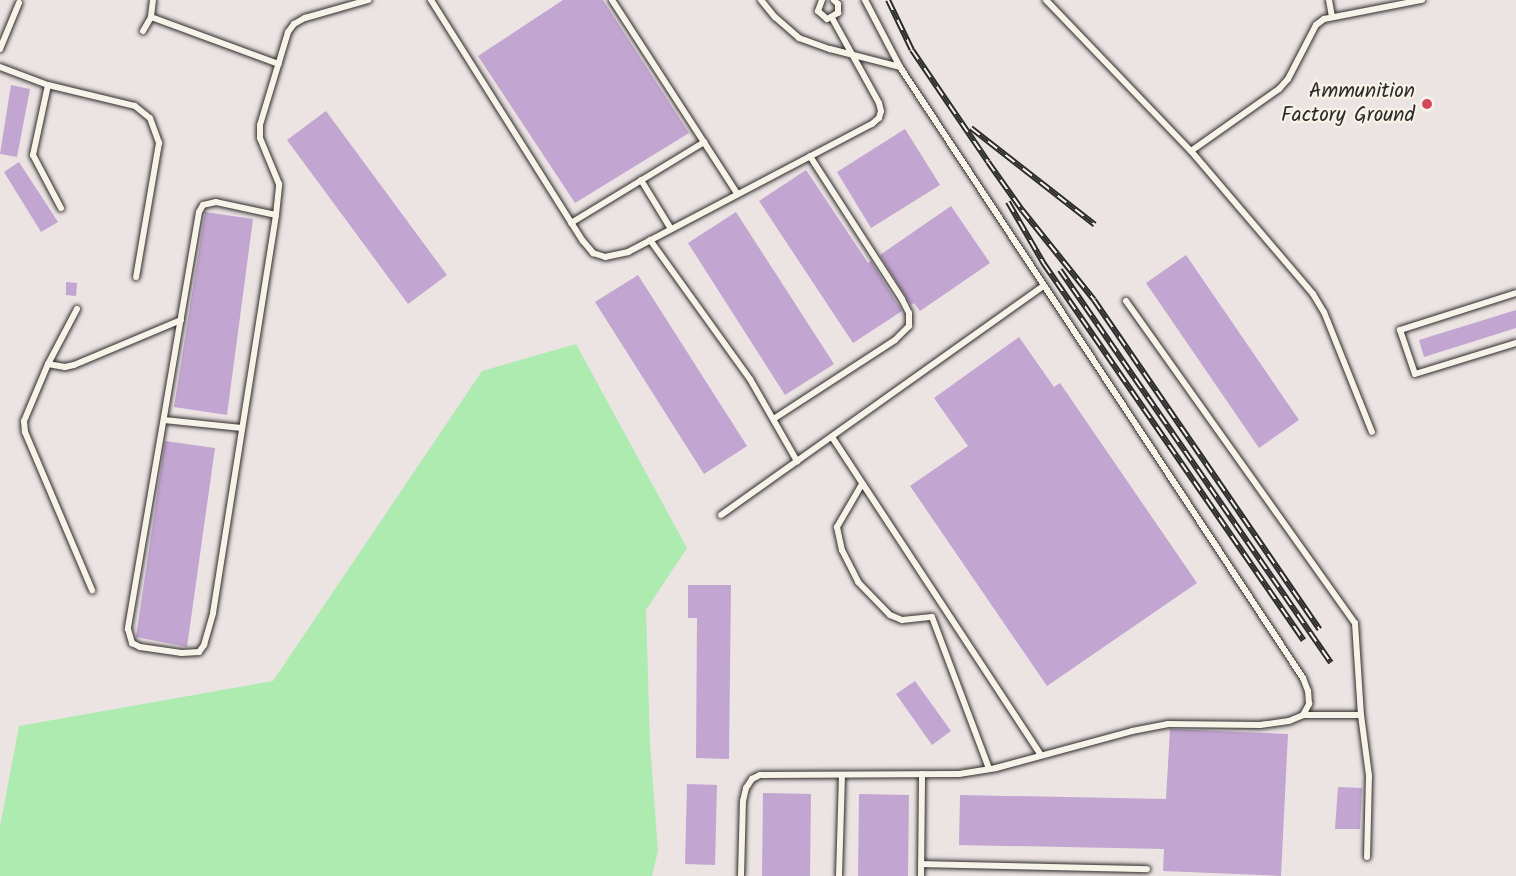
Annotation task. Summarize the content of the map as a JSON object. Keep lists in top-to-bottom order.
{
  "places": ["Ammunition Factory Ground"]
}
